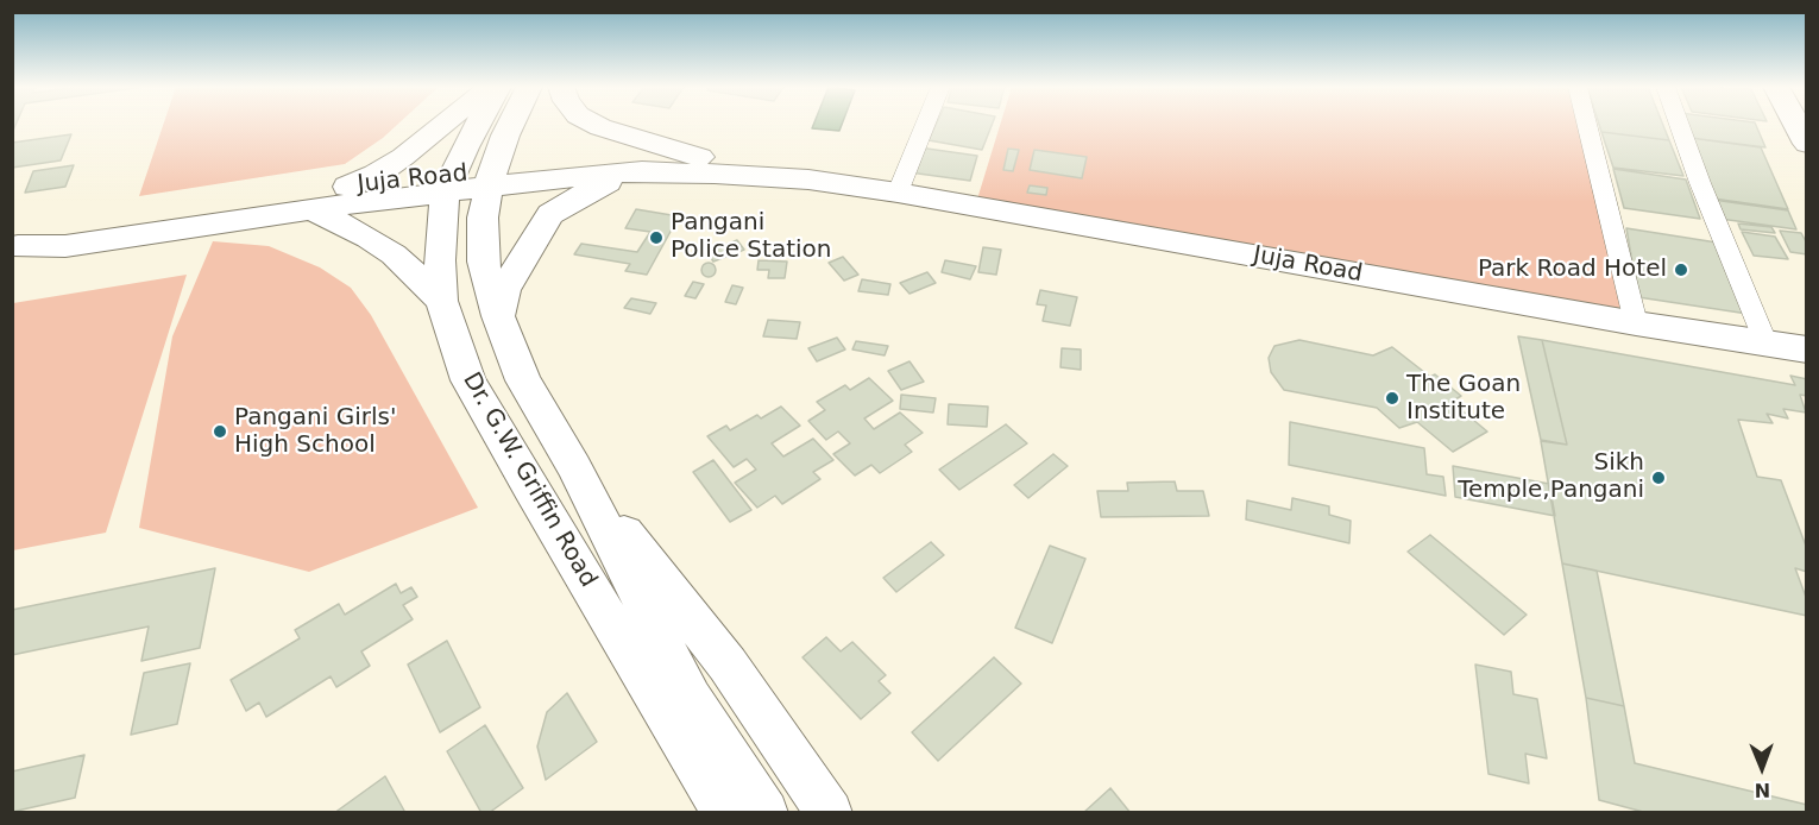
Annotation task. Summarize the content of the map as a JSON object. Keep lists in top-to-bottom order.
{
  "streets": {
    "main road": ["Juja Road", "Dr. G.W. Griffin Road"]
  },
  "crossings": [
    ["Juja Road", "Dr. G.W. Griffin Road"]
  ],
  "places": [
    "Pangani Police Station",
    "Park Road Hotel",
    "The Goan Institute",
    "Pangani Girls' High School",
    "Sikh Temple,Pangani"
  ],
  "north": "bottom"
}
